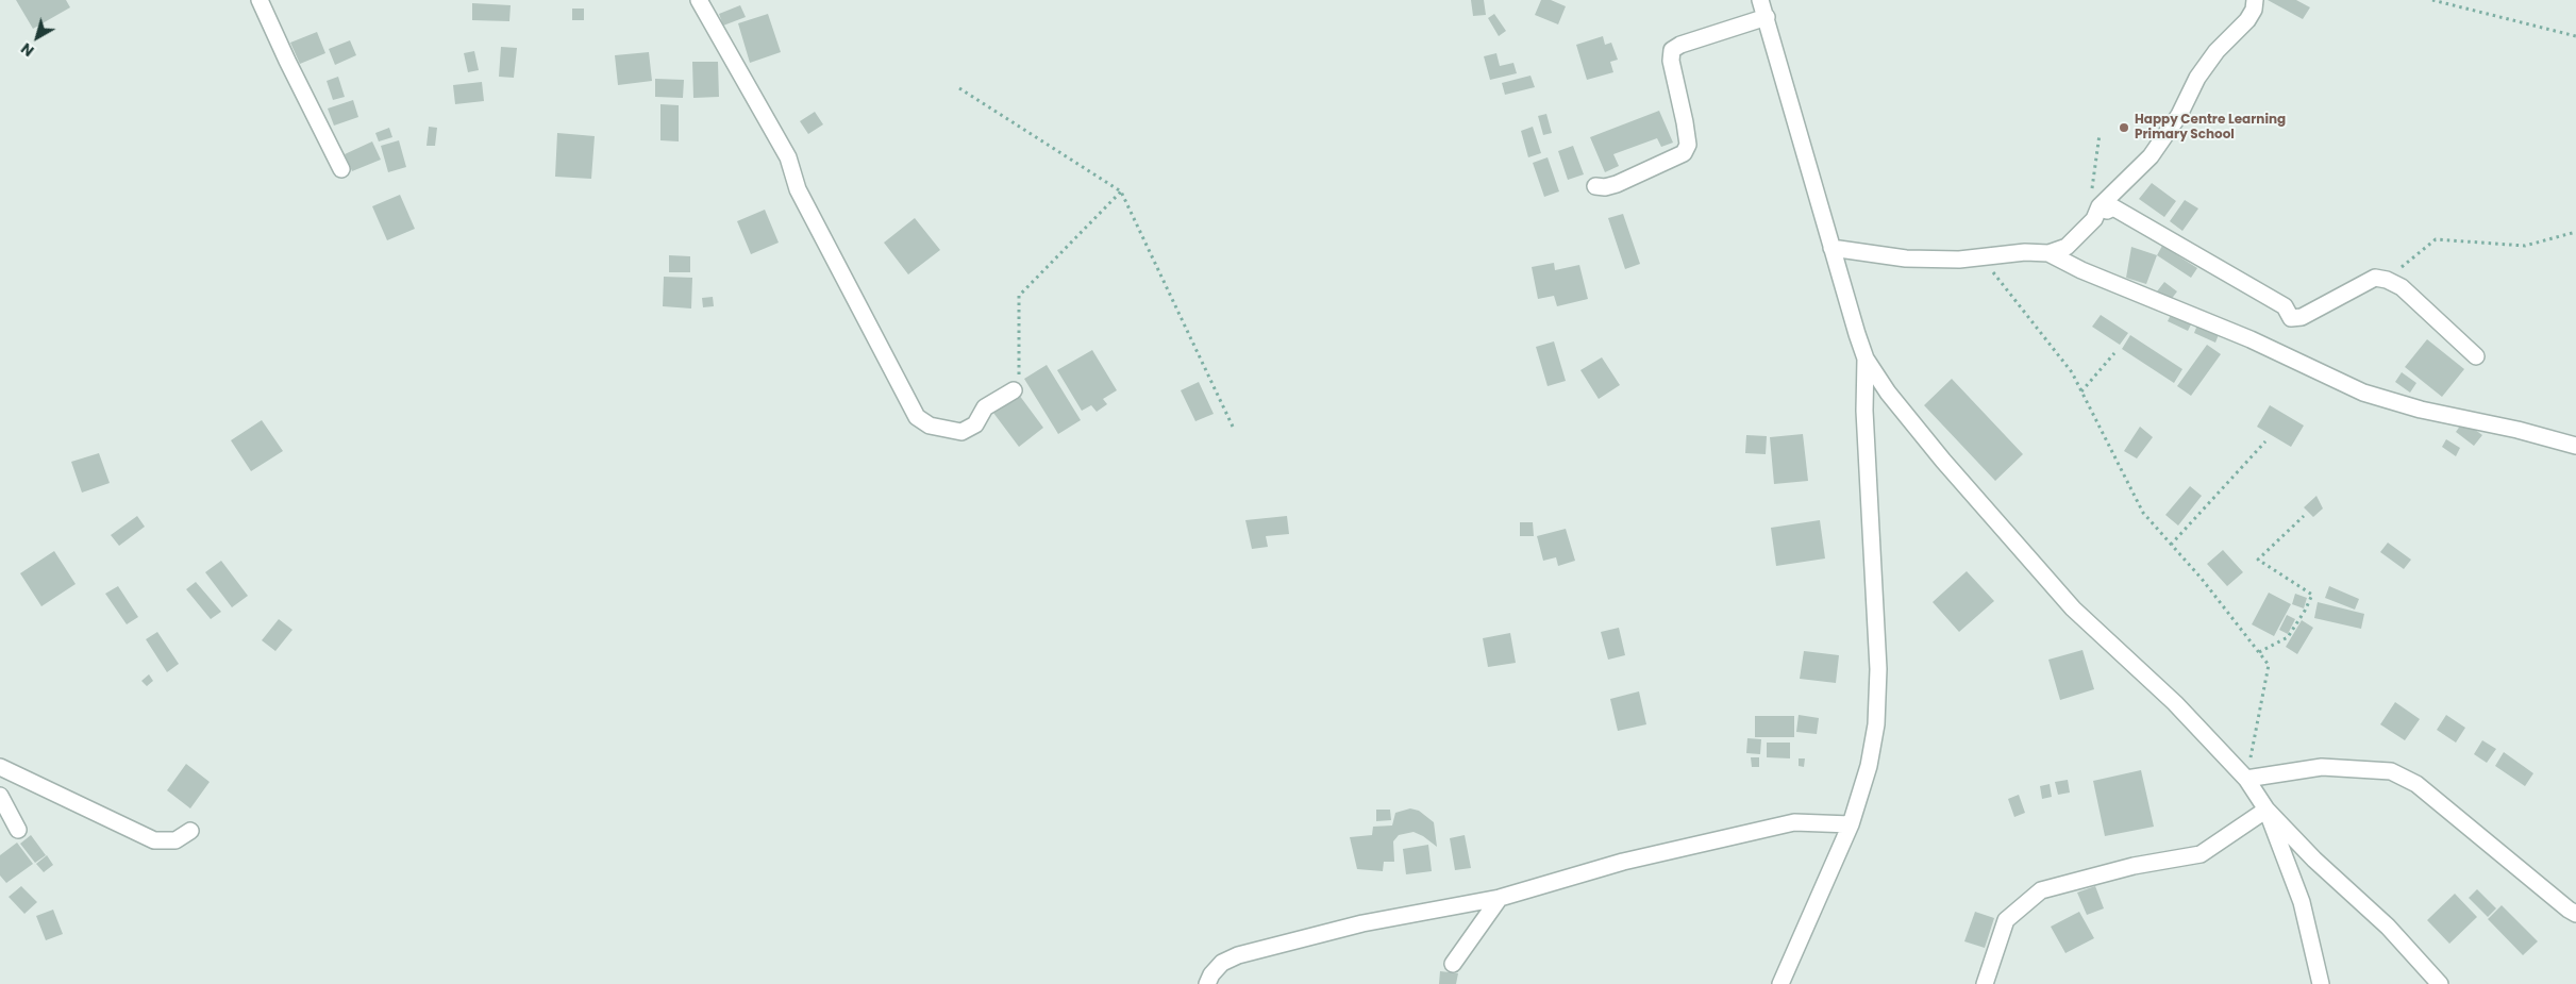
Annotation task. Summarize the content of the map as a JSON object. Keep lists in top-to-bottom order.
{
  "places": ["Happy Centre Learning Primary School"],
  "north": "bottom left"
}
